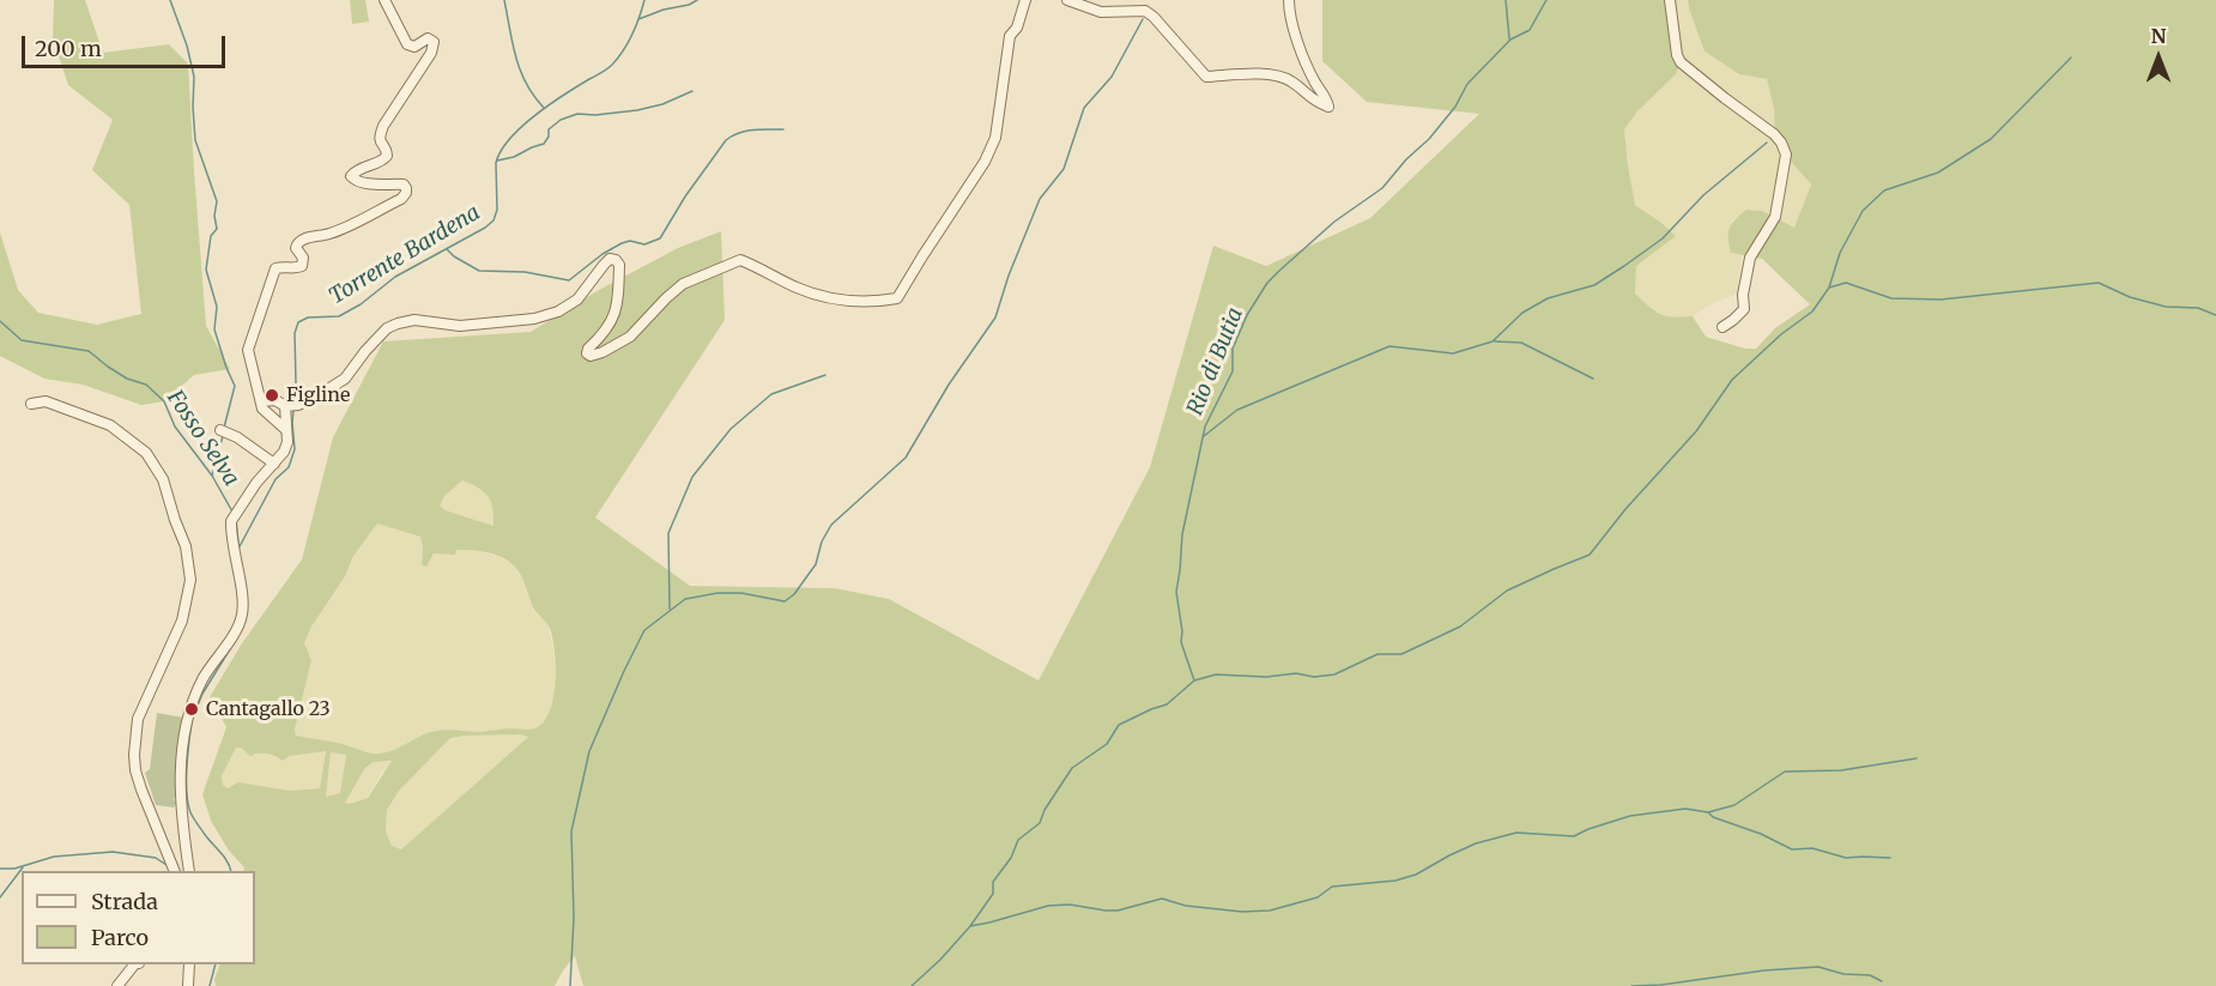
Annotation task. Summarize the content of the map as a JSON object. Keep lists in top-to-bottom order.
{
  "water": ["Torrente Bardena", "Rio di Butia", "Fosso Selva"],
  "places": ["Figline", "Cantagallo 23"],
  "legend": ["Strada", "Parco"],
  "scale_bar": "200 m",
  "north": "top"
}
